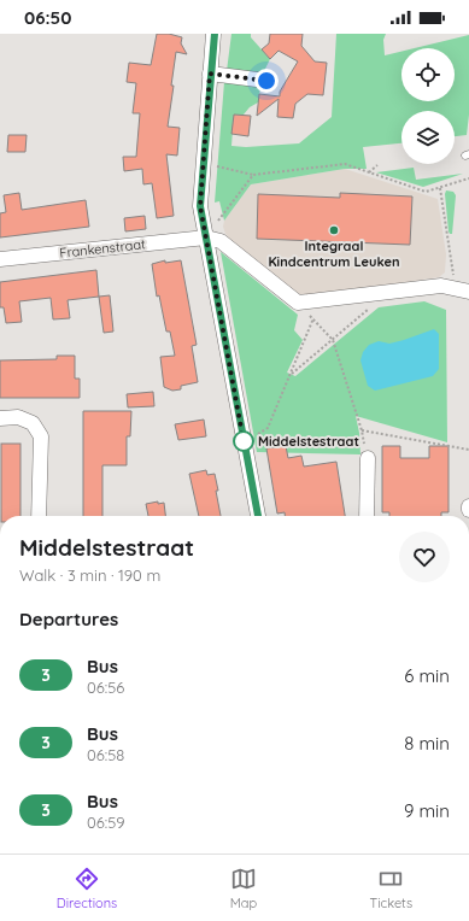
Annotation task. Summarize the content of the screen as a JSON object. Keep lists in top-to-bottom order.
{
  "streets": {
    "street": ["Frankenstraat"]
  },
  "places": ["Integraal Kindcentrum Leuken", "Middelstestraat"],
  "lines": ["bus line 3"],
  "page": {
    "status": "06:50",
    "heading": [
      ["Middelstestraat", "Walk · 3 min · 190 m"],
      "Departures"
    ],
    "list": [
      {
        "mark": "3",
        "name": "Bus",
        "note": "06:56",
        "value": "6 min"
      },
      {
        "mark": "3",
        "name": "Bus",
        "note": "06:58",
        "value": "8 min"
      },
      {
        "mark": "3",
        "name": "Bus",
        "note": "06:59",
        "value": "9 min"
      }
    ],
    "tabs": ["Directions", "Map", "Tickets"]
  }
}
